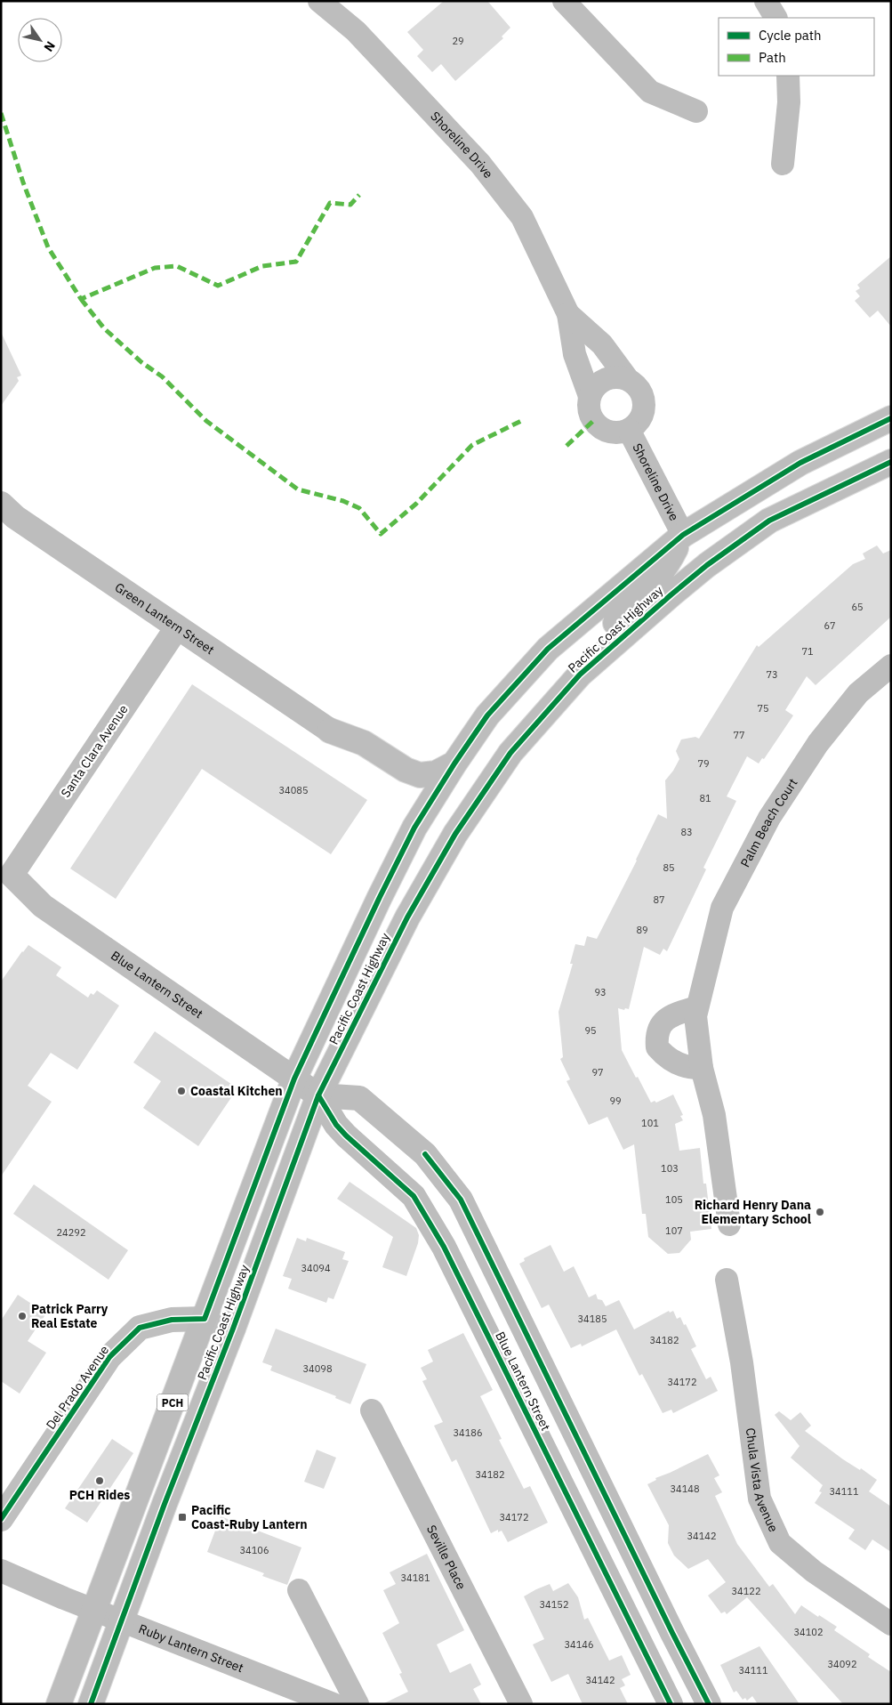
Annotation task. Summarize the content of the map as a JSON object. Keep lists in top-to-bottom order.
{
  "streets": {
    "main road": [
      "Green Lantern Street",
      "Pacific Coast Highway",
      "Santa Clara Avenue",
      "Blue Lantern Street",
      "Del Prado Avenue",
      "PCH"
    ],
    "street": [
      "Shoreline Drive",
      "Palm Beach Court",
      "Chula Vista Avenue",
      "Seville Place",
      "Ruby Lantern Street"
    ]
  },
  "crossings": [
    ["Shoreline Drive", "Pacific Coast Highway"],
    ["Green Lantern Street", "Pacific Coast Highway"],
    ["Green Lantern Street", "Santa Clara Avenue"],
    ["Pacific Coast Highway", "Blue Lantern Street"],
    ["Pacific Coast Highway", "Del Prado Avenue"],
    ["Pacific Coast Highway", "Ruby Lantern Street"],
    ["Santa Clara Avenue", "Blue Lantern Street"]
  ],
  "places": {
    "other": [
      "Coastal Kitchen",
      "Richard Henry Dana Elementary School",
      "Patrick Parry Real Estate",
      "PCH Rides"
    ],
    "transit": ["Pacific Coast-Ruby Lantern"]
  },
  "house_numbers": [
    "29",
    "65",
    "67",
    "71",
    "73",
    "75",
    "77",
    "79",
    "34085",
    "81",
    "83",
    "85",
    "87",
    "89",
    "93",
    "95",
    "97",
    "99",
    "101",
    "103",
    "105",
    "107",
    "24292",
    "34094",
    "34185",
    "34182",
    "34098",
    "34172",
    "34186",
    "34182",
    "34148",
    "34111",
    "34172",
    "34142",
    "34106",
    "34181",
    "34122",
    "34152",
    "34102",
    "34146",
    "34092",
    "34111",
    "34142"
  ],
  "legend": ["Cycle path", "Path"],
  "north": "bottom right"
}
